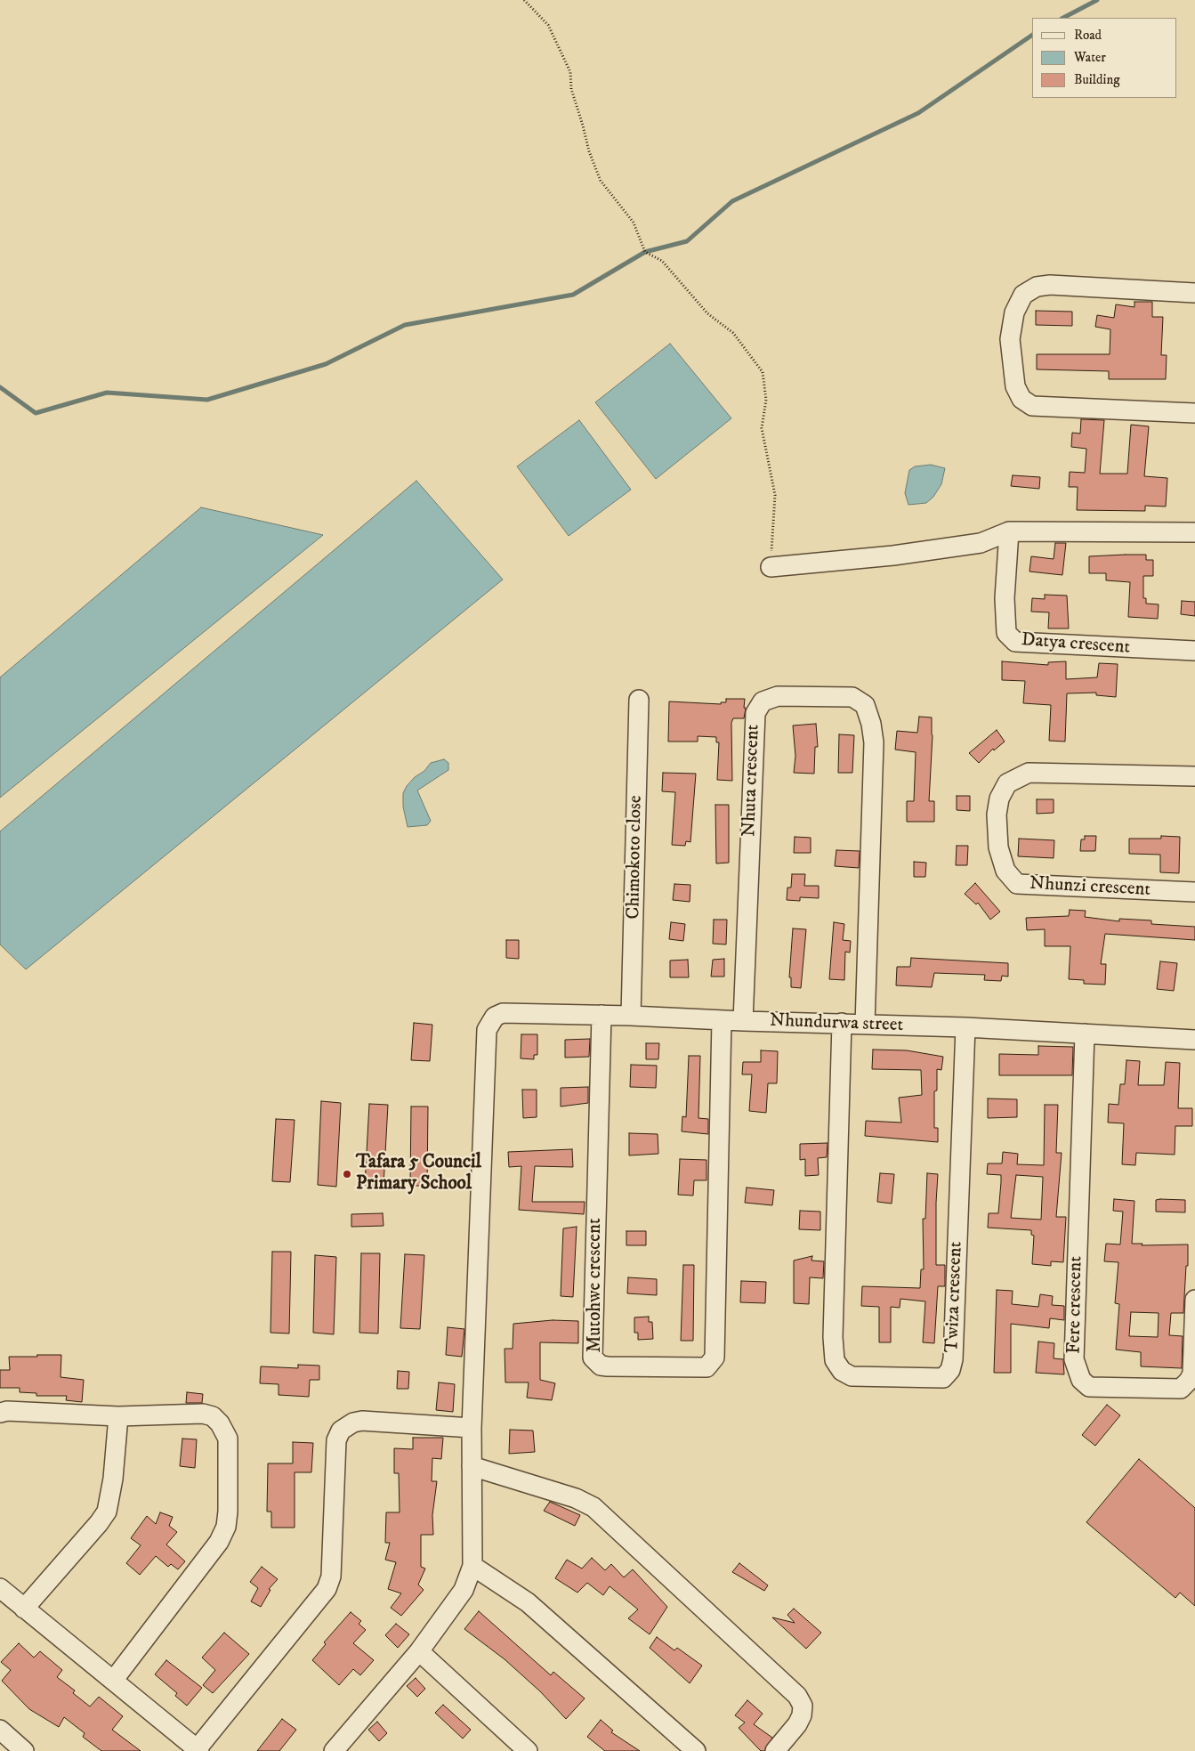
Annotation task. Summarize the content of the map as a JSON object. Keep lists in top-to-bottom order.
{
  "streets": {
    "street": [
      "Datya crescent",
      "Nhuta crescent",
      "Chimokoto close",
      "Nhunzi crescent",
      "Nhundurwa street",
      "Mutohwe crescent",
      "Twiza crescent",
      "Fere crescent"
    ]
  },
  "crossings": [
    ["Nhuta crescent", "Nhundurwa street"],
    ["Chimokoto close", "Nhundurwa street"],
    ["Nhundurwa street", "Mutohwe crescent"],
    ["Nhundurwa street", "Twiza crescent"],
    ["Nhundurwa street", "Fere crescent"]
  ],
  "places": ["Tafara 5 Council Primary School"],
  "legend": ["Road", "Water", "Building"]
}
